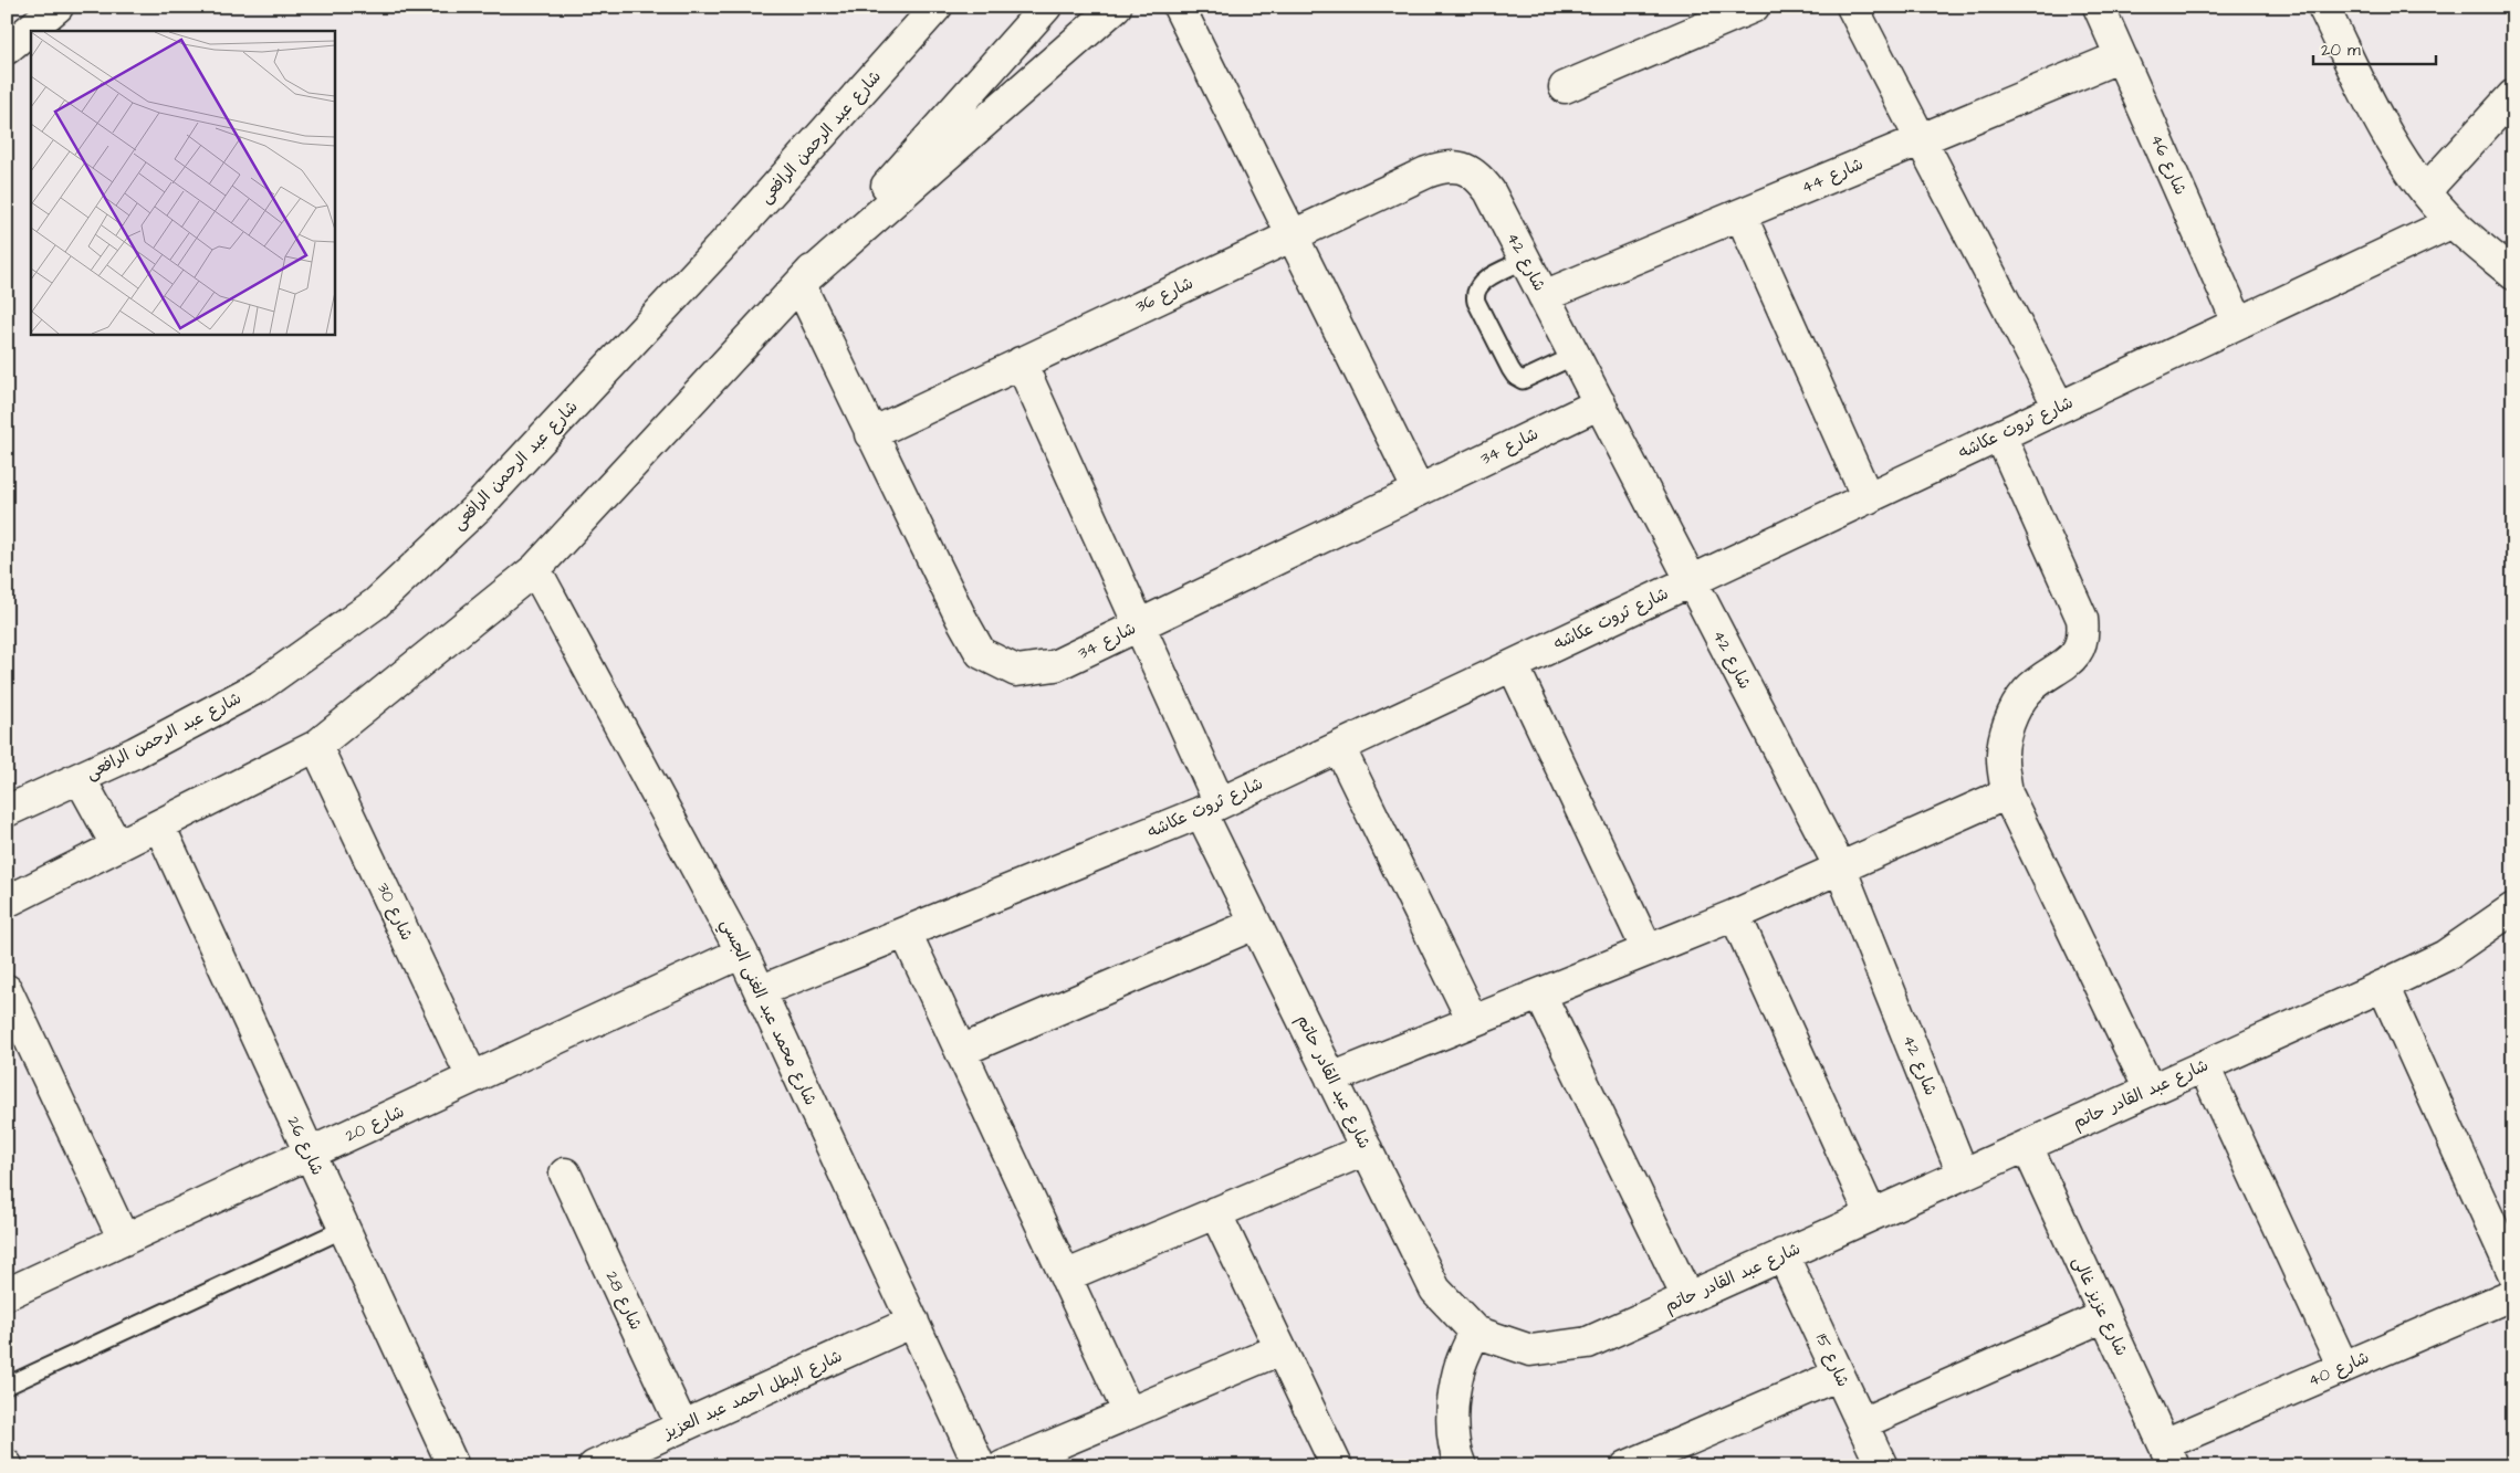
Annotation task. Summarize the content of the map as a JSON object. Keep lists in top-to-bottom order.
{
  "streets": {
    "street": [
      "شارع عبد الرحمن الرافعى",
      "شارع 46",
      "شارع 44",
      "شارع 42",
      "شارع 36",
      "شارع ثروت عكاشه",
      "شارع 34",
      "شارع 30",
      "شارع محمد عبد الغنى الجسي",
      "شارع عبد القادر حاتم",
      "شارع 20",
      "شارع 26",
      "شارع 28",
      "شارع عزيز غالى",
      "شارع 15",
      "شارع 40",
      "شارع البطل احمد عبد العزيز"
    ]
  },
  "crossings": [
    ["شارع 46", "شارع 44"],
    ["شارع 46", "شارع ثروت عكاشه"],
    ["شارع 44", "شارع 42"],
    ["شارع 42", "شارع 36"],
    ["شارع 42", "شارع ثروت عكاشه"],
    ["شارع 42", "شارع 34"],
    ["شارع 42", "شارع عبد القادر حاتم"],
    ["شارع 36", "شارع 34"],
    ["شارع 36", "شارع عبد القادر حاتم"],
    ["شارع ثروت عكاشه", "شارع محمد عبد الغنى الجسي"],
    ["شارع ثروت عكاشه", "شارع عبد القادر حاتم"],
    ["شارع 34", "شارع عبد القادر حاتم"],
    ["شارع 30", "شارع 20"],
    ["شارع محمد عبد الغنى الجسي", "شارع 20"],
    ["شارع محمد عبد الغنى الجسي", "شارع البطل احمد عبد العزيز"],
    ["شارع عبد القادر حاتم", "شارع عزيز غالى"],
    ["شارع عبد القادر حاتم", "شارع 15"],
    ["شارع 20", "شارع 26"],
    ["شارع 28", "شارع البطل احمد عبد العزيز"],
    ["شارع عزيز غالى", "شارع 40"]
  ],
  "scale_bar": "20 m"
}
